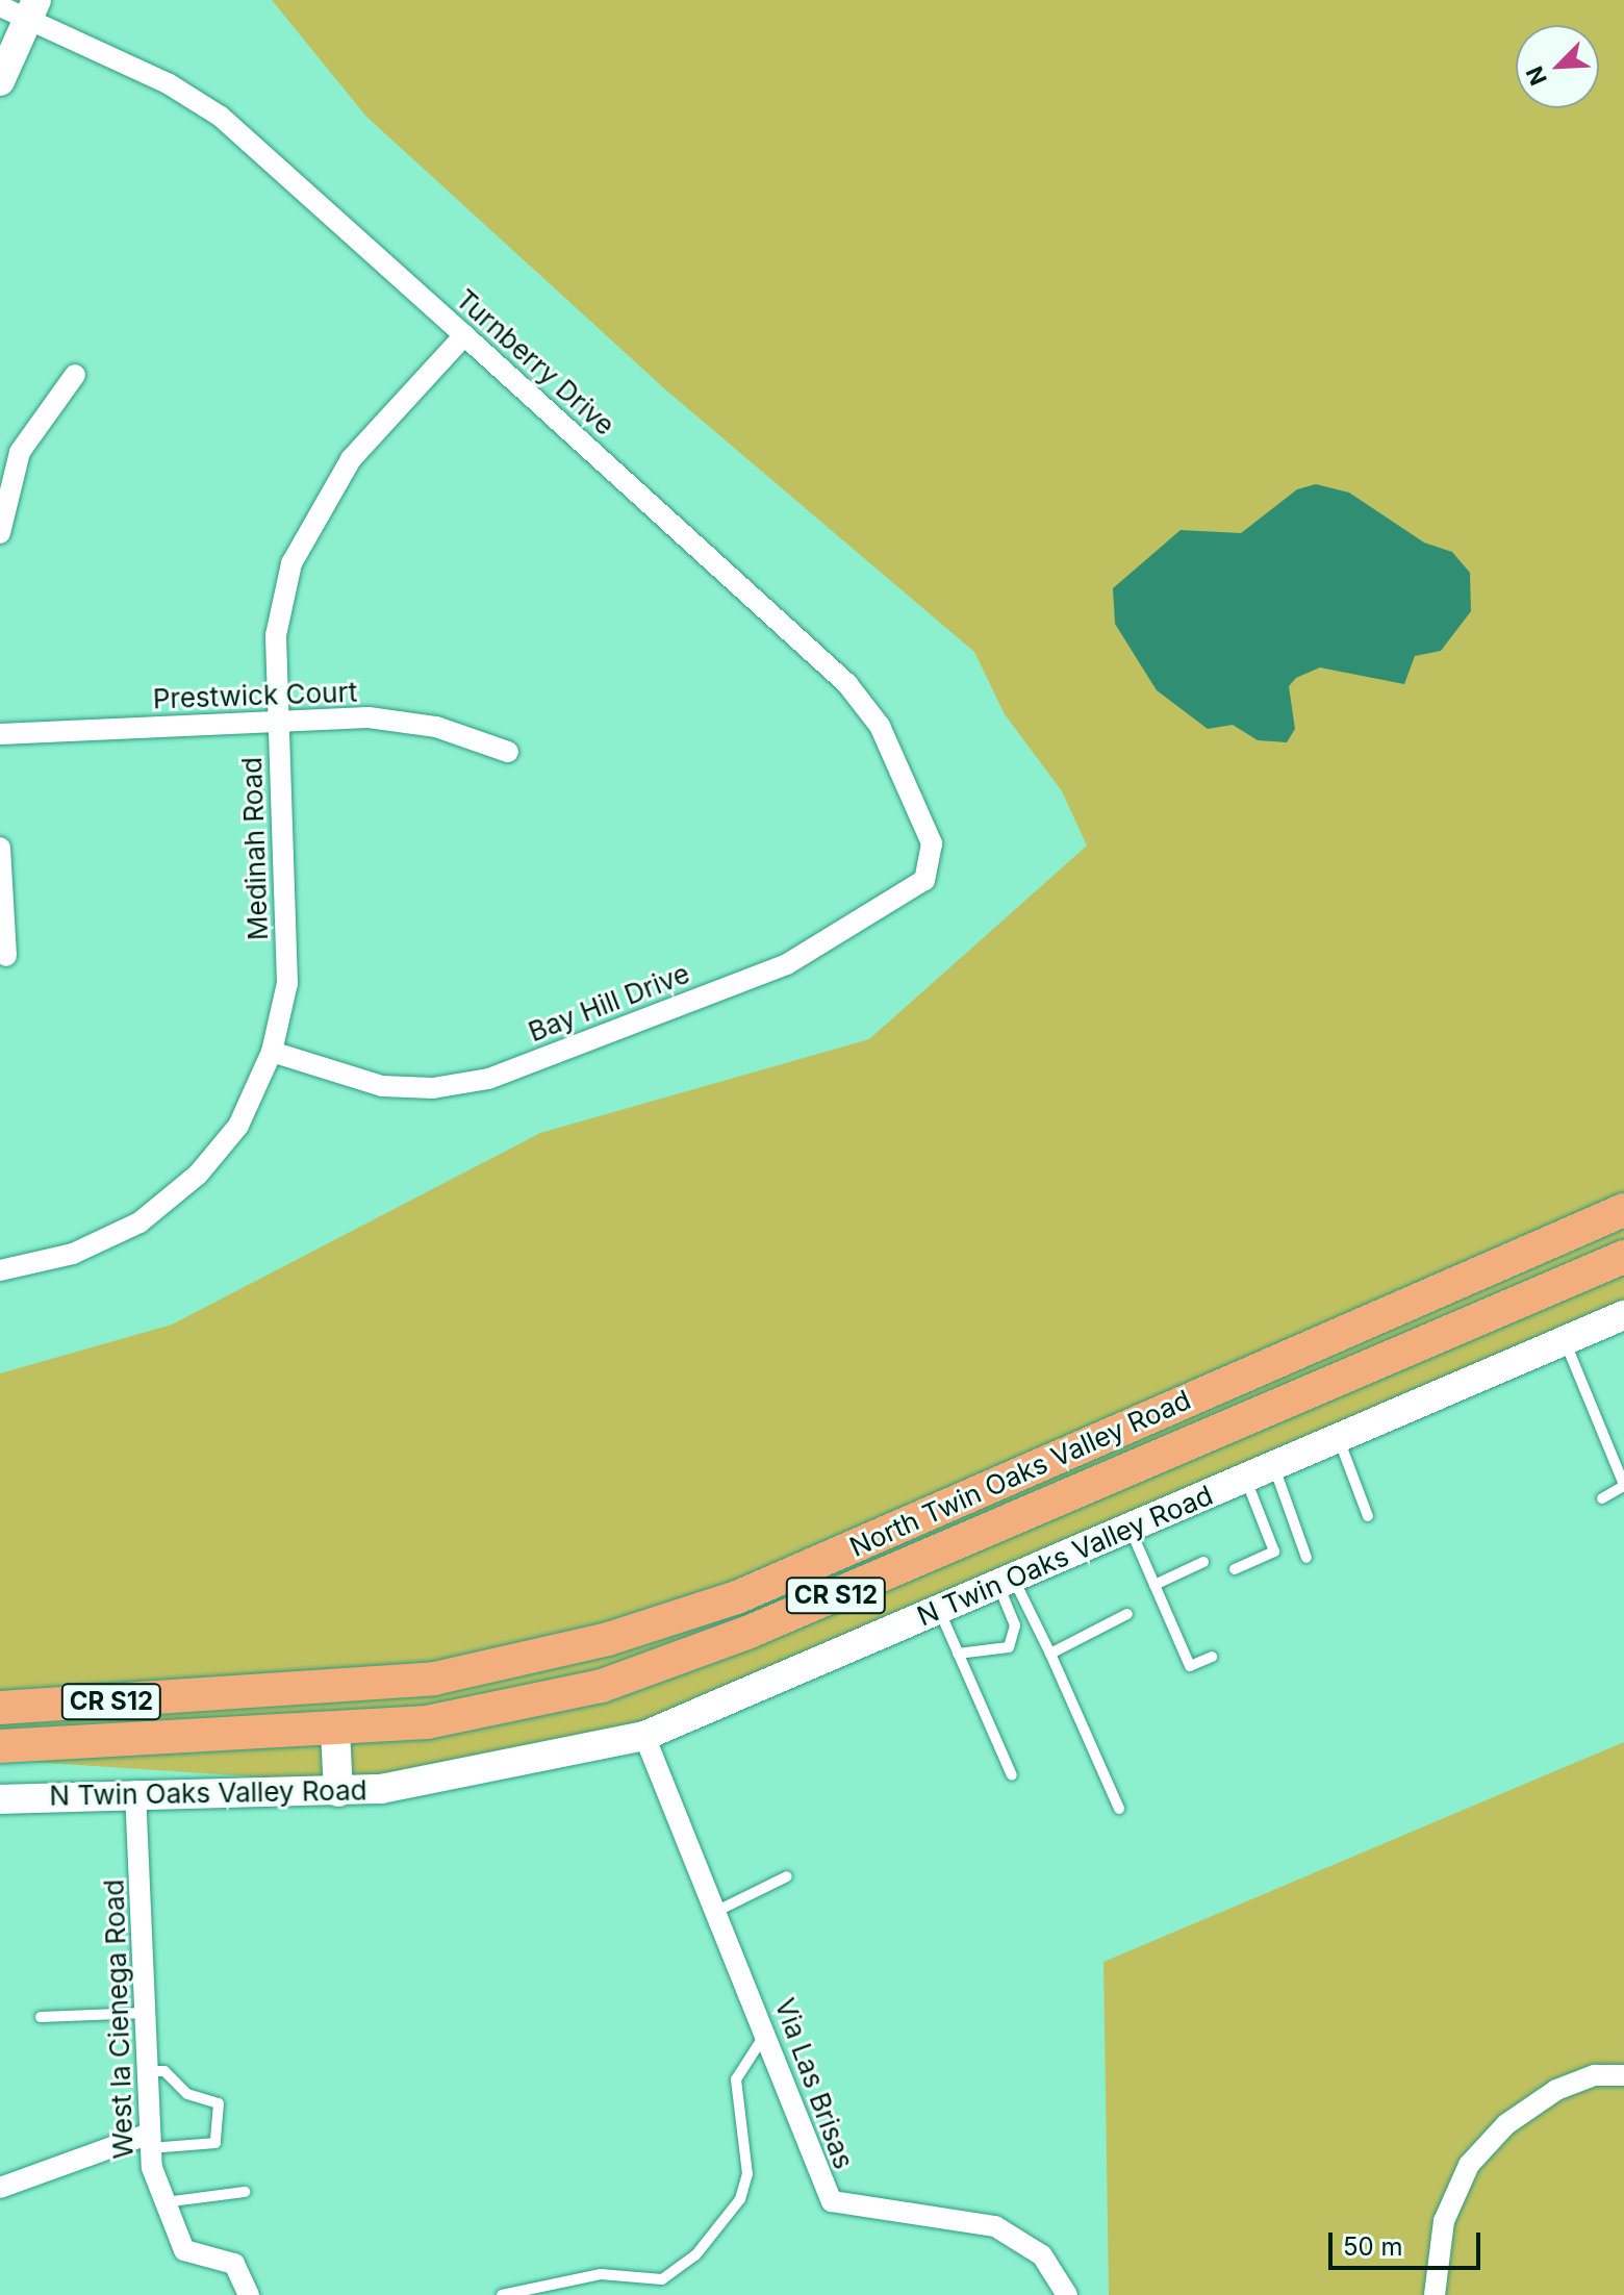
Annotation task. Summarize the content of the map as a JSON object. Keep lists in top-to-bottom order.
{
  "streets": {
    "main road": ["North Twin Oaks Valley Road", "CR S12"],
    "street": [
      "Turnberry Drive",
      "Prestwick Court",
      "Medinah Road",
      "Bay Hill Drive",
      "N Twin Oaks Valley Road",
      "West la Cienega Road",
      "Via Las Brisas"
    ]
  },
  "crossings": [
    ["Turnberry Drive", "Medinah Road"],
    ["Turnberry Drive", "Bay Hill Drive"],
    ["Prestwick Court", "Medinah Road"],
    ["Medinah Road", "Bay Hill Drive"],
    ["N Twin Oaks Valley Road", "West la Cienega Road"],
    ["N Twin Oaks Valley Road", "Via Las Brisas"]
  ],
  "scale_bar": "50 m",
  "north": "bottom left"
}
